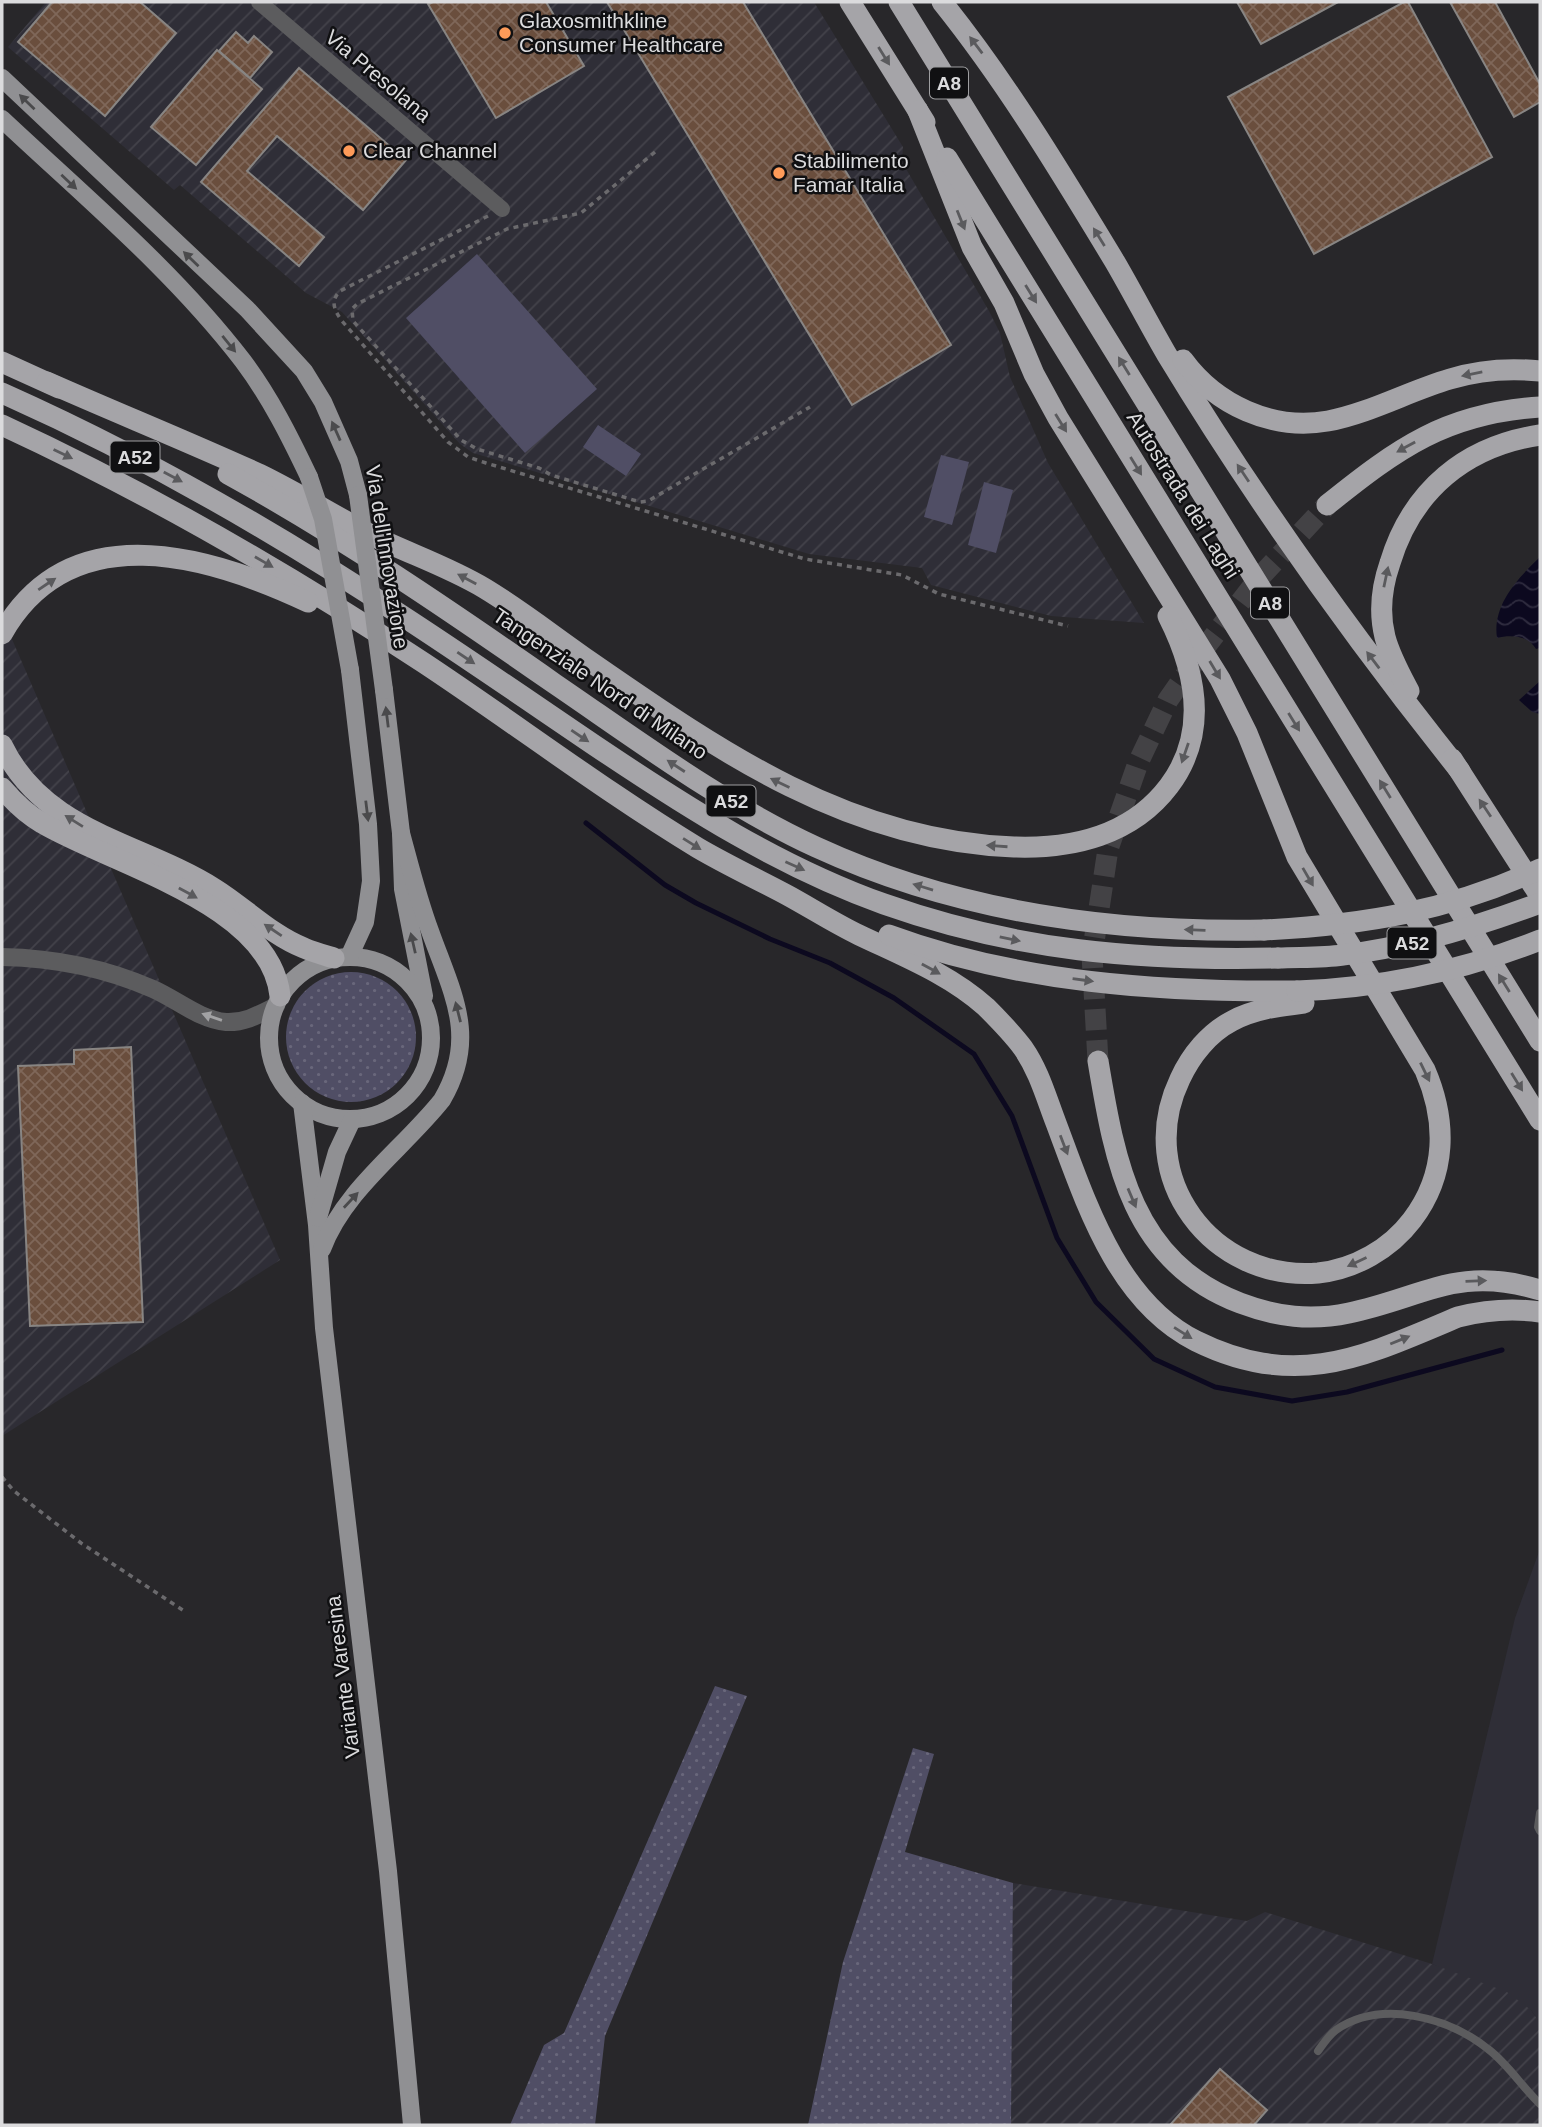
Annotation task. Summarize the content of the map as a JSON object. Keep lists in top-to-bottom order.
{
  "streets": {
    "highway": [
      "A8",
      "A52",
      "Autostrada dei Laghi",
      "Tangenziale Nord di Milano"
    ],
    "main road": ["Via dell'Innovazione", "Variante Varesina"],
    "street": ["Via Presolana"]
  },
  "crossings": [
    ["Via dell'Innovazione", "Variante Varesina"]
  ],
  "places": ["Glaxosmithkline Consumer Healthcare", "Clear Channel", "Stabilimento Famar Italia"]
}
